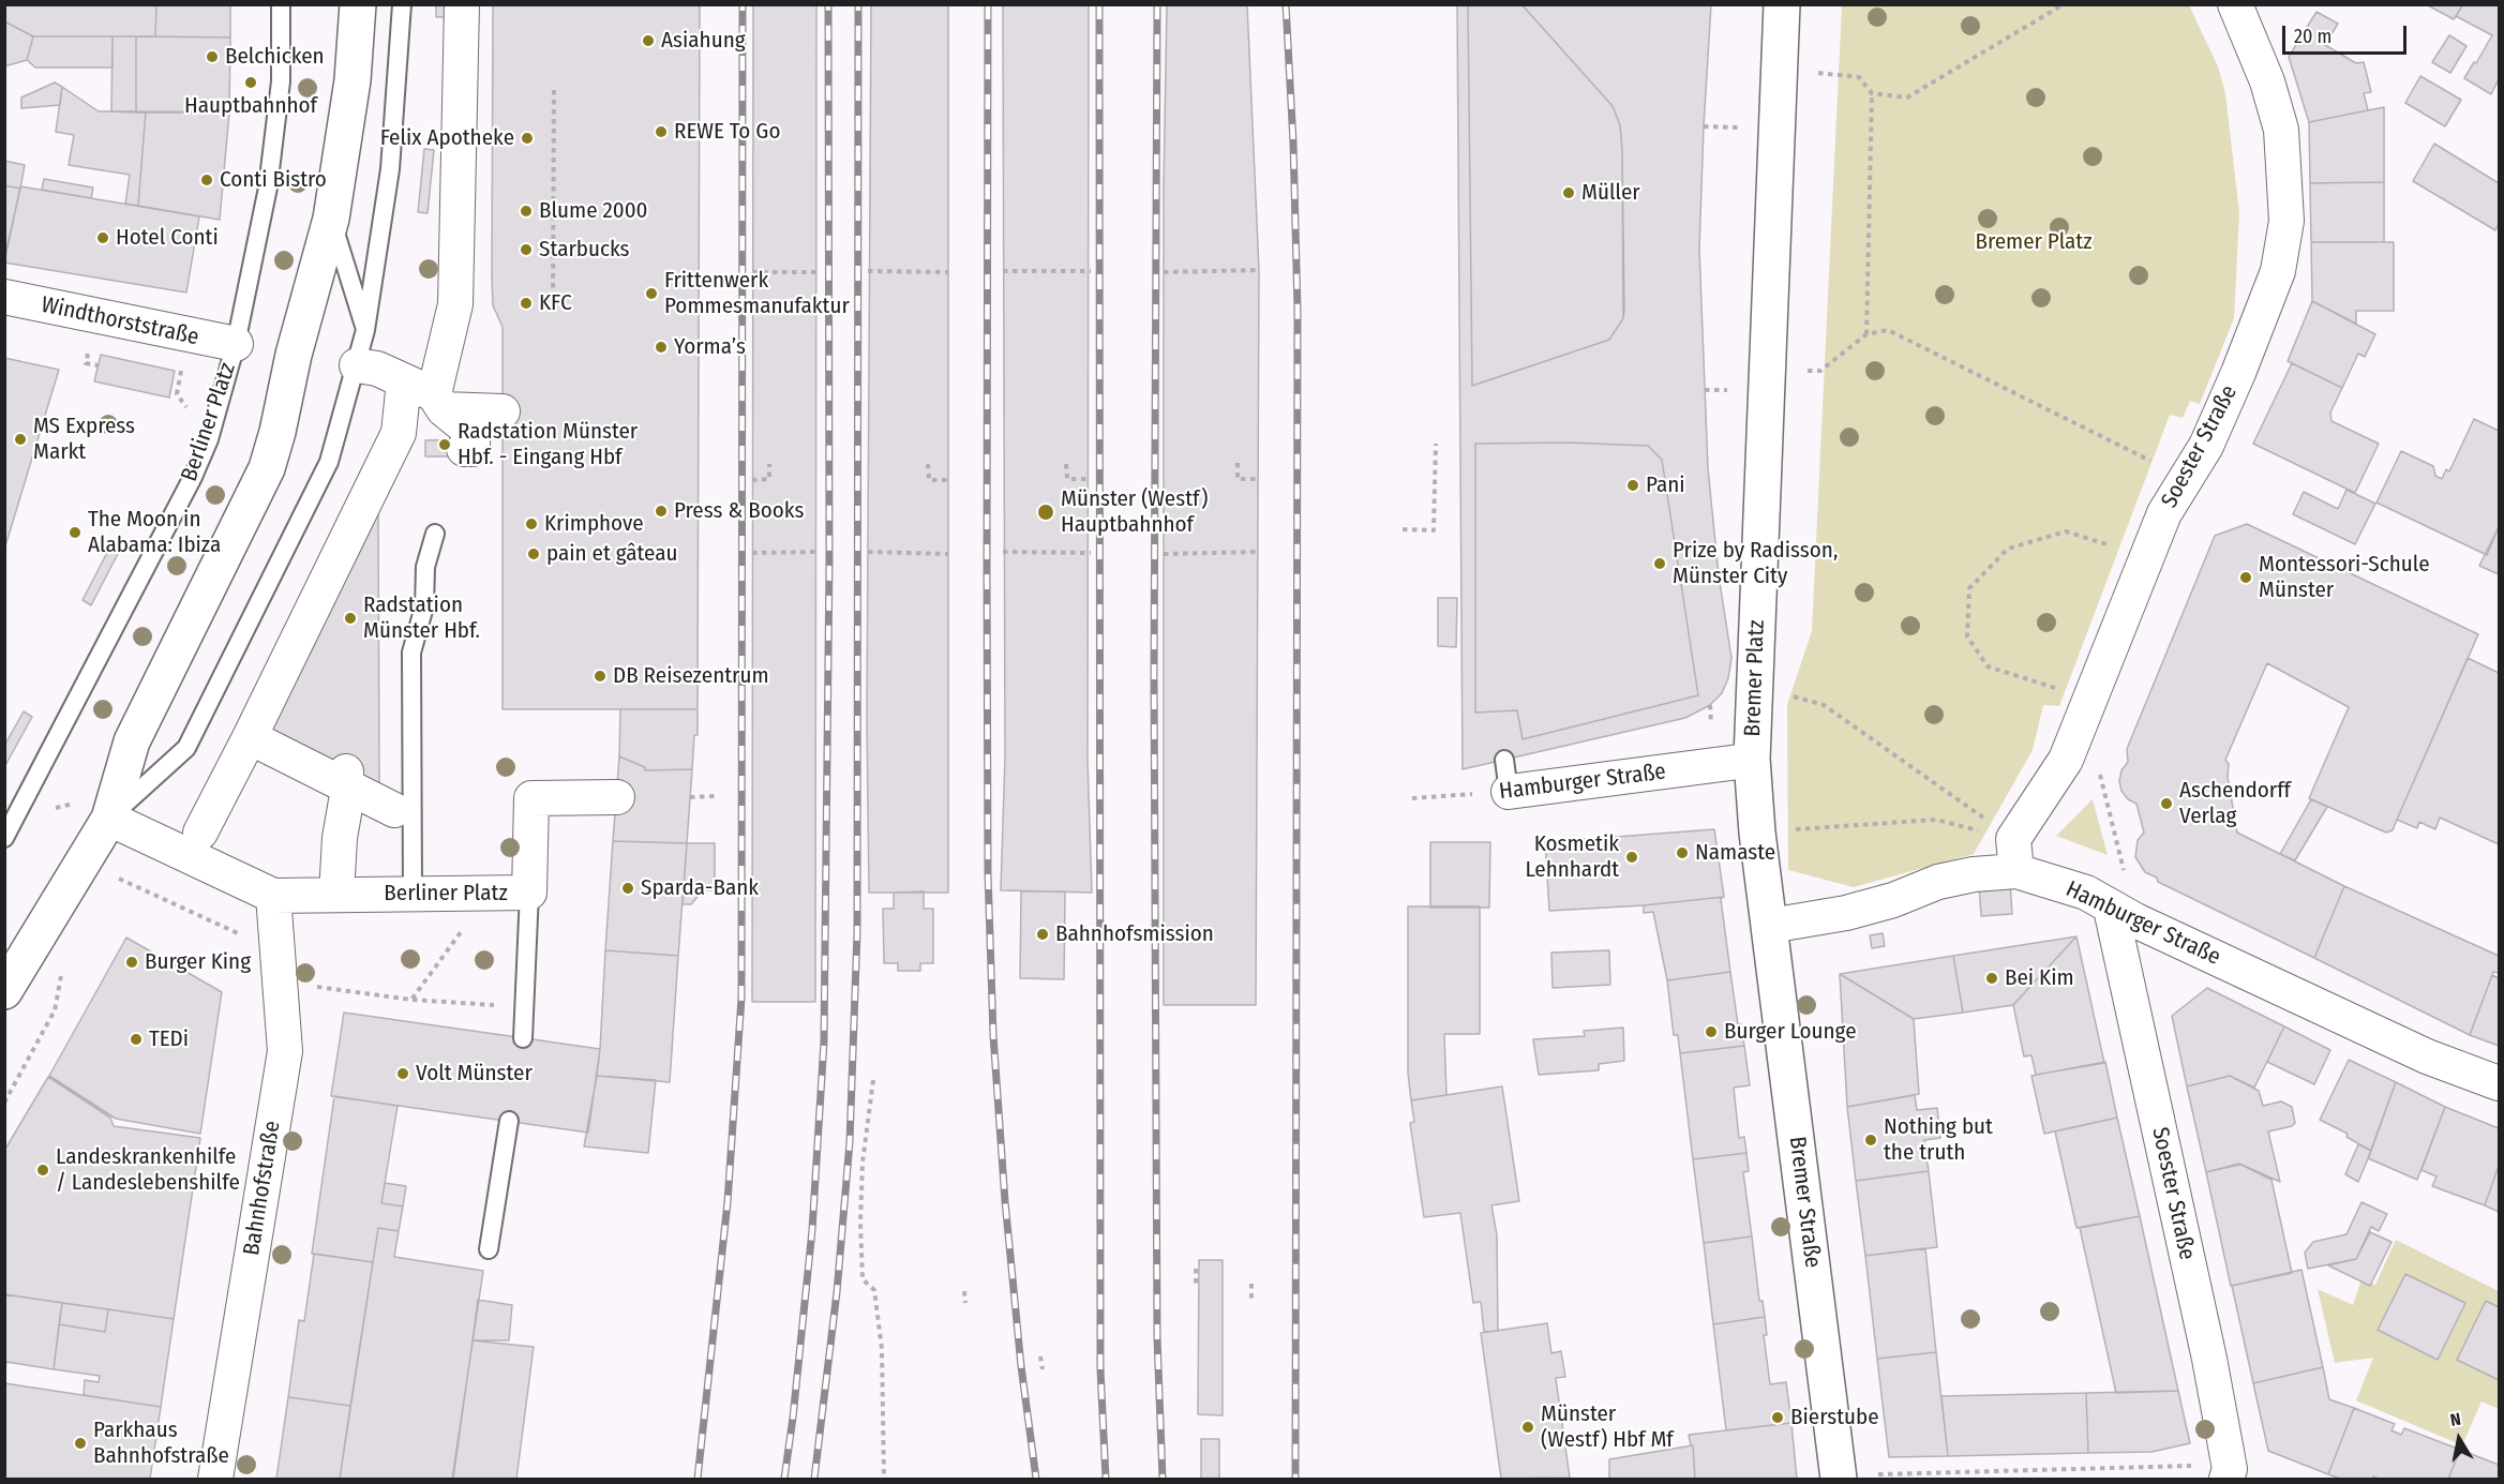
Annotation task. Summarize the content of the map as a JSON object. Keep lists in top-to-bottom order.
{
  "streets": {
    "street": [
      "Windthorststraße",
      "Berliner Platz",
      "Soester Straße",
      "Bremer Platz",
      "Hamburger Straße",
      "Bahnhofstraße",
      "Bremer Straße"
    ]
  },
  "crossings": [
    ["Windthorststraße", "Berliner Platz"],
    ["Berliner Platz", "Bahnhofstraße"],
    ["Soester Straße", "Hamburger Straße"],
    ["Bremer Platz", "Hamburger Straße"],
    ["Bremer Platz", "Bremer Straße"],
    ["Hamburger Straße", "Bremer Straße"]
  ],
  "parks": ["Bremer Platz"],
  "places": [
    "Asiahung",
    "Belchicken",
    "Hauptbahnhof",
    "REWE To Go",
    "Felix Apotheke",
    "Conti Bistro",
    "Müller",
    "Blume 2000",
    "Hotel Conti",
    "Starbucks",
    "Frittenwerk Pommesmanufaktur",
    "KFC",
    "Yorma’s",
    "MS Express Markt",
    "Radstation Münster Hbf. - Eingang Hbf",
    "Pani",
    "Press & Books",
    "Münster (Westf) Hauptbahnhof",
    "Krimphove",
    "The Moon in Alabama: Ibiza",
    "pain et gâteau",
    "Prize by Radisson, Münster City",
    "Montessori-Schule Münster",
    "Radstation Münster Hbf.",
    "DB Reisezentrum",
    "Aschendorff Verlag",
    "Namaste",
    "Kosmetik Lehnhardt",
    "Sparda-Bank",
    "Bahnhofsmission",
    "Burger King",
    "Bei Kim",
    "Burger Lounge",
    "TEDi",
    "Volt Münster",
    "Nothing but the truth",
    "Landeskrankenhilfe / Landeslebenshilfe",
    "Bierstube",
    "Münster (Westf) Hbf Mf",
    "Parkhaus Bahnhofstraße"
  ],
  "scale_bar": "20 m",
  "north": "top"
}
